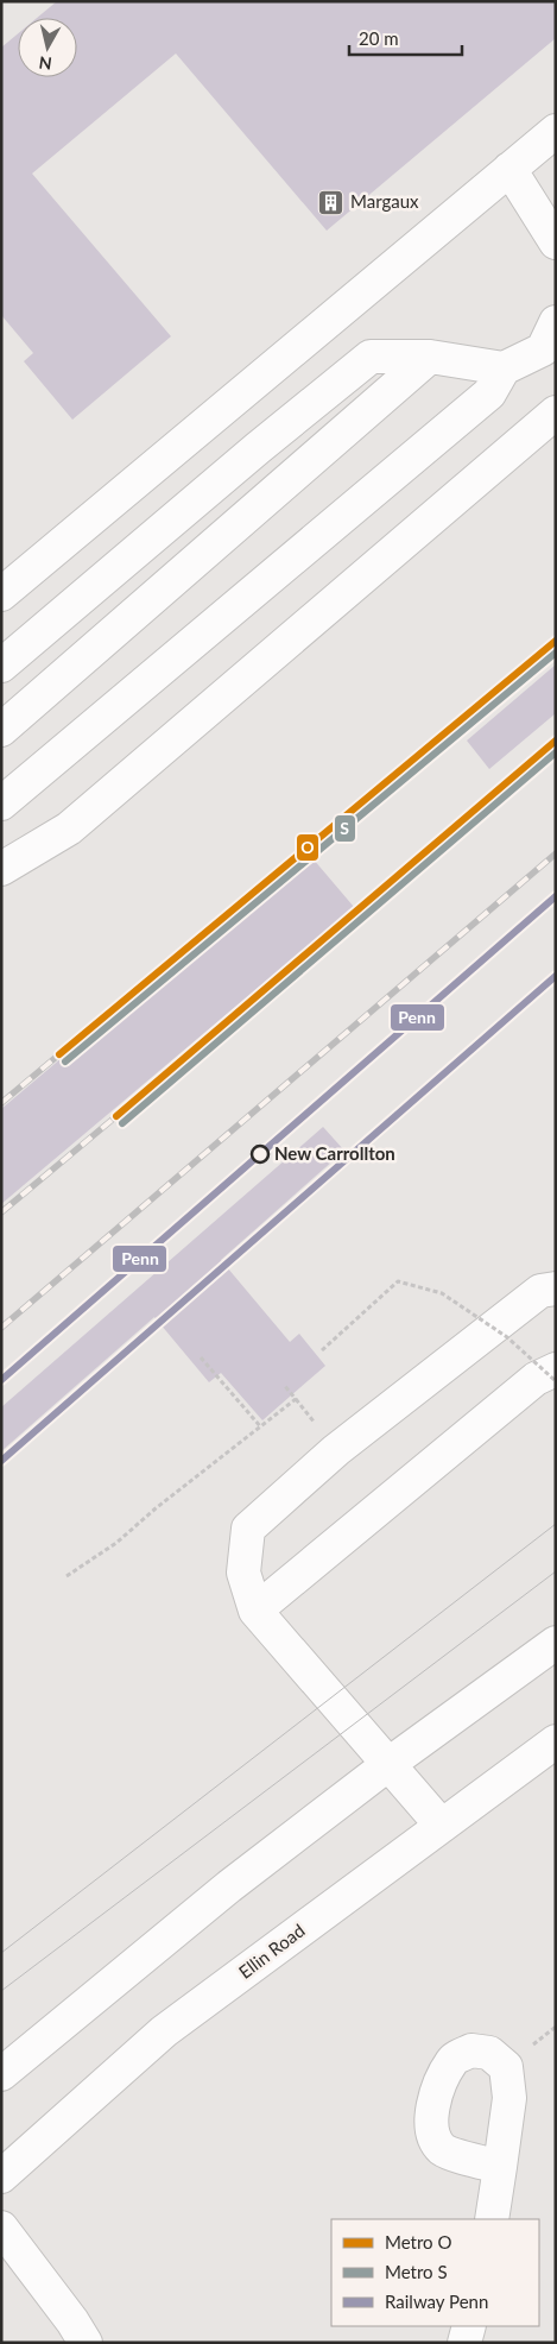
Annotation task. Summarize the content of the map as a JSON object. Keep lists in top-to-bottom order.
{
  "streets": {
    "street": ["Ellin Road"]
  },
  "places": {
    "building": ["Margaux"],
    "other": ["New Carrollton"]
  },
  "lines": ["metro line O", "metro line S", "rail line Penn"],
  "legend": ["Metro O", "Metro S", "Railway Penn"],
  "scale_bar": "20 m",
  "north": "bottom"
}
